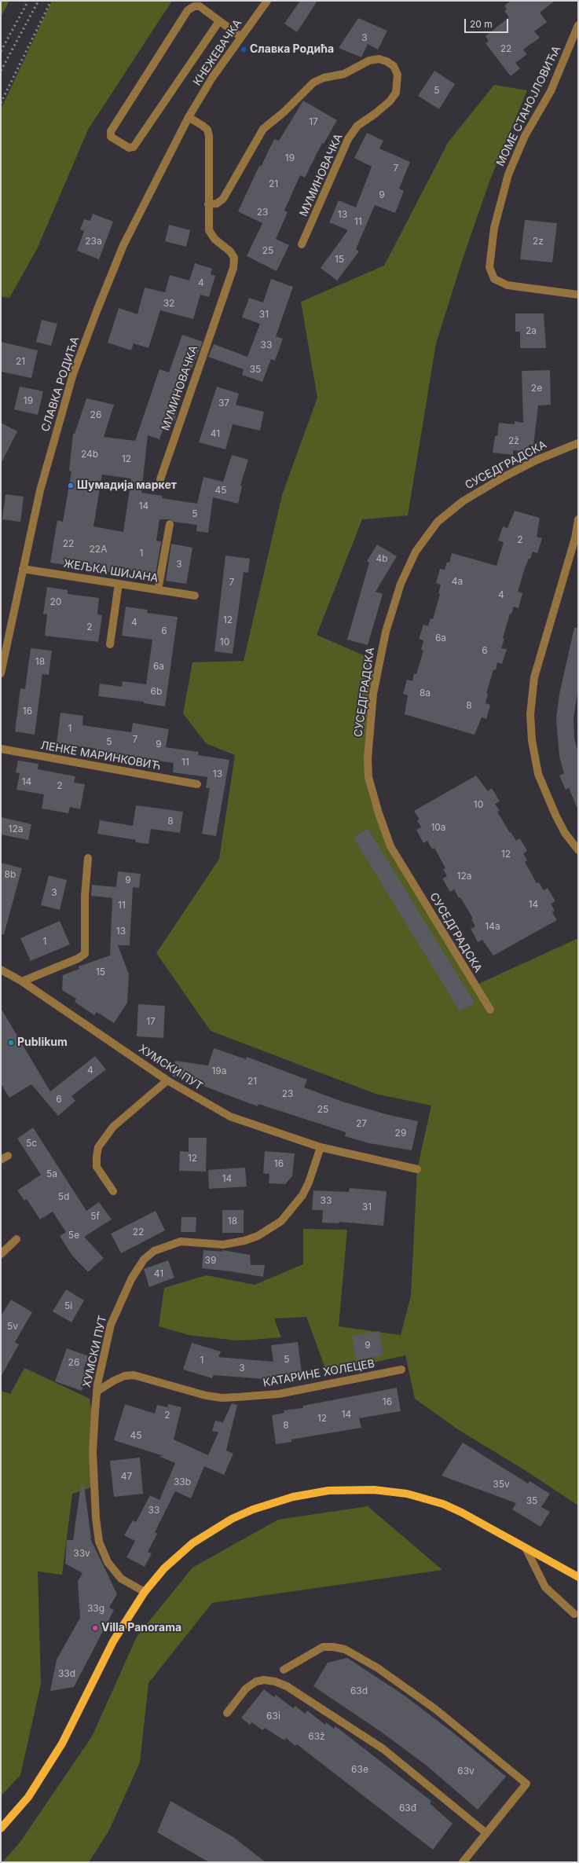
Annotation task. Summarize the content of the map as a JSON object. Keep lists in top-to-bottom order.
{
  "streets": {
    "street": [
      "КНЕЖЕВАЧКА",
      "МОМЕ СТАНОЈЛОВИЋА",
      "МУМИНОВАЧКА",
      "СЛАВКА РОДИЋА",
      "СУСЕДГРАДСКА",
      "ЖЕЉКА ШИЈАНА",
      "ЛЕНКЕ МАРИНКОВИЋ",
      "ХУМСКИ ПУТ",
      "КАТАРИНЕ ХОЛЕЦЕВ"
    ]
  },
  "crossings": [
    ["КНЕЖЕВАЧКА", "МУМИНОВАЧКА"],
    ["КНЕЖЕВАЧКА", "СЛАВКА РОДИЋА"],
    ["МУМИНОВАЧКА", "СЛАВКА РОДИЋА"],
    ["СЛАВКА РОДИЋА", "ЖЕЉКА ШИЈАНА"],
    ["ХУМСКИ ПУТ", "КАТАРИНЕ ХОЛЕЦЕВ"]
  ],
  "places": [
    "Славка Родића",
    "Шумадија маркет",
    "Publikum",
    "Villa Panorama"
  ],
  "house_numbers": [
    "3",
    "22",
    "5",
    "17",
    "19",
    "7",
    "21",
    "9",
    "23",
    "13",
    "11",
    "23a",
    "2z",
    "25",
    "15",
    "4",
    "32",
    "31",
    "2a",
    "33",
    "21",
    "35",
    "2e",
    "19",
    "37",
    "26",
    "41",
    "2ž",
    "24b",
    "12",
    "45",
    "14",
    "5",
    "2",
    "22",
    "22А",
    "1",
    "4b",
    "3",
    "4a",
    "7",
    "4",
    "20",
    "12",
    "4",
    "2",
    "6",
    "6a",
    "10",
    "6",
    "18",
    "6a",
    "6b",
    "8a",
    "8",
    "16",
    "1",
    "7",
    "5",
    "9",
    "11",
    "13",
    "14",
    "2",
    "10",
    "8",
    "10a",
    "12a",
    "12",
    "8b",
    "12a",
    "9",
    "3",
    "14",
    "11",
    "14a",
    "13",
    "1",
    "15",
    "17",
    "4",
    "19a",
    "21",
    "23",
    "6",
    "25",
    "27",
    "29",
    "5c",
    "12",
    "16",
    "5a",
    "14",
    "5d",
    "33",
    "31",
    "5f",
    "18",
    "22",
    "5e",
    "39",
    "41",
    "5i",
    "5v",
    "9",
    "5",
    "1",
    "26",
    "3",
    "16",
    "14",
    "2",
    "12",
    "8",
    "45",
    "47",
    "33b",
    "35v",
    "35",
    "33",
    "33v",
    "33g",
    "33d",
    "63d",
    "63i",
    "63ž",
    "63e",
    "63v",
    "63đ"
  ],
  "scale_bar": "20 m"
}
